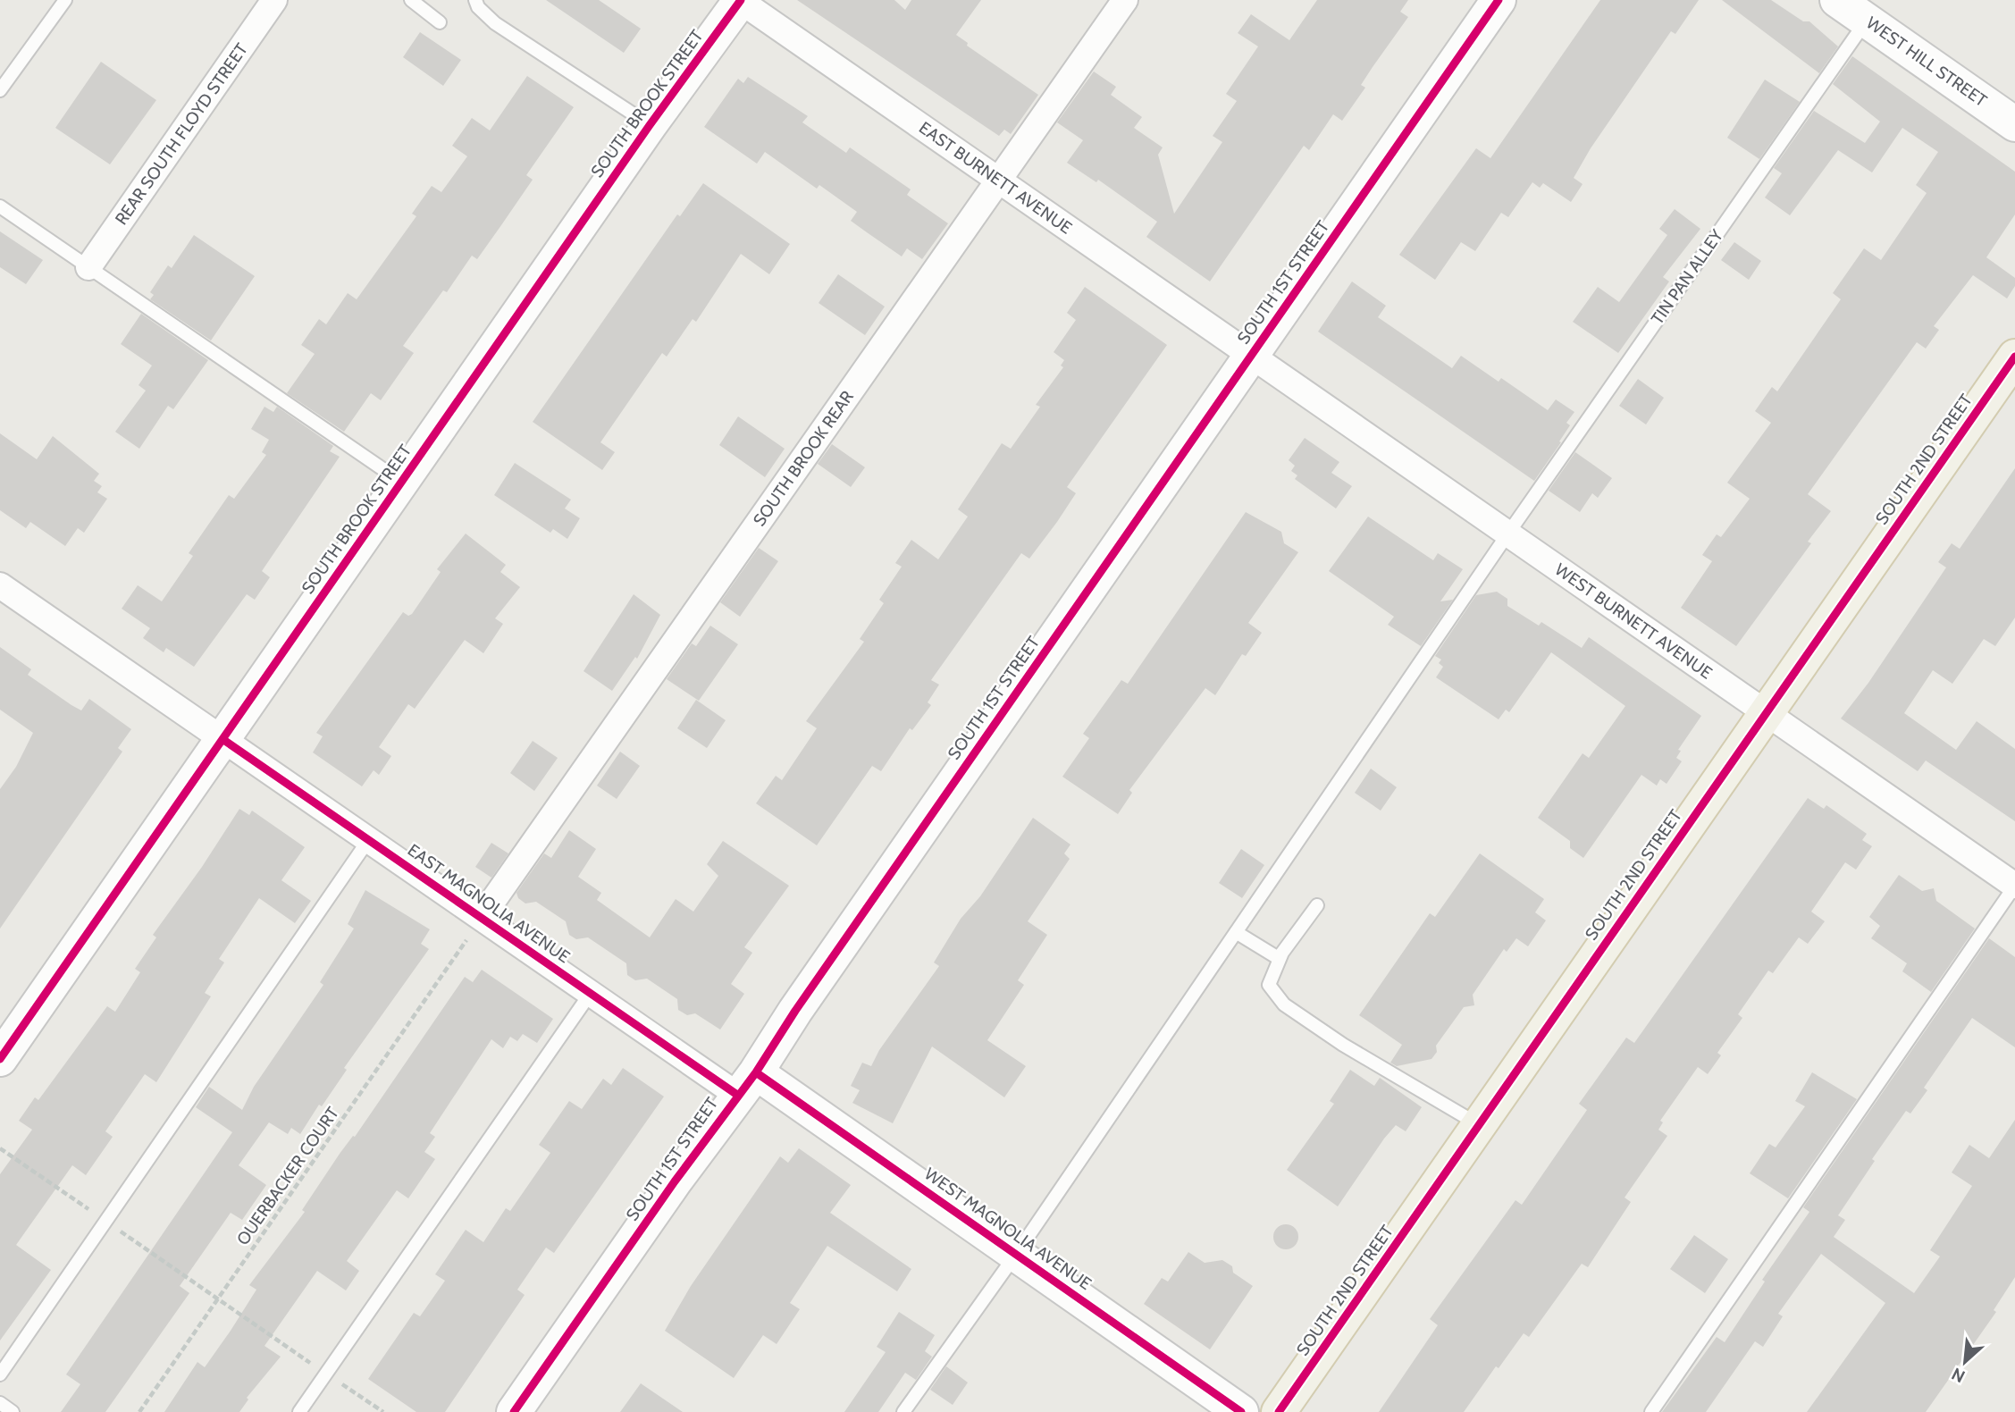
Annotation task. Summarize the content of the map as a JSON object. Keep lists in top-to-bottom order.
{
  "streets": {
    "main road": ["SOUTH 2ND STREET"],
    "street": [
      "WEST HILL STREET",
      "SOUTH BROOK STREET",
      "REAR SOUTH FLOYD STREET",
      "EAST BURNETT AVENUE",
      "SOUTH 1ST STREET",
      "SOUTH BROOK REAR",
      "WEST BURNETT AVENUE",
      "EAST MAGNOLIA AVENUE",
      "WEST MAGNOLIA AVENUE"
    ],
    "lane": ["TIN PAN ALLEY"],
    "path": ["OUERBACKER COURT"]
  },
  "crossings": [
    ["WEST HILL STREET", "TIN PAN ALLEY"],
    ["SOUTH BROOK STREET", "EAST BURNETT AVENUE"],
    ["SOUTH BROOK STREET", "EAST MAGNOLIA AVENUE"],
    ["EAST BURNETT AVENUE", "SOUTH 1ST STREET"],
    ["EAST BURNETT AVENUE", "SOUTH BROOK REAR"],
    ["EAST BURNETT AVENUE", "WEST BURNETT AVENUE"],
    ["TIN PAN ALLEY", "WEST BURNETT AVENUE"],
    ["TIN PAN ALLEY", "WEST MAGNOLIA AVENUE"],
    ["SOUTH 1ST STREET", "WEST BURNETT AVENUE"],
    ["SOUTH 1ST STREET", "EAST MAGNOLIA AVENUE"],
    ["SOUTH 1ST STREET", "WEST MAGNOLIA AVENUE"],
    ["SOUTH BROOK REAR", "EAST MAGNOLIA AVENUE"],
    ["SOUTH 2ND STREET", "WEST BURNETT AVENUE"],
    ["EAST MAGNOLIA AVENUE", "WEST MAGNOLIA AVENUE"]
  ],
  "north": "bottom left"
}
